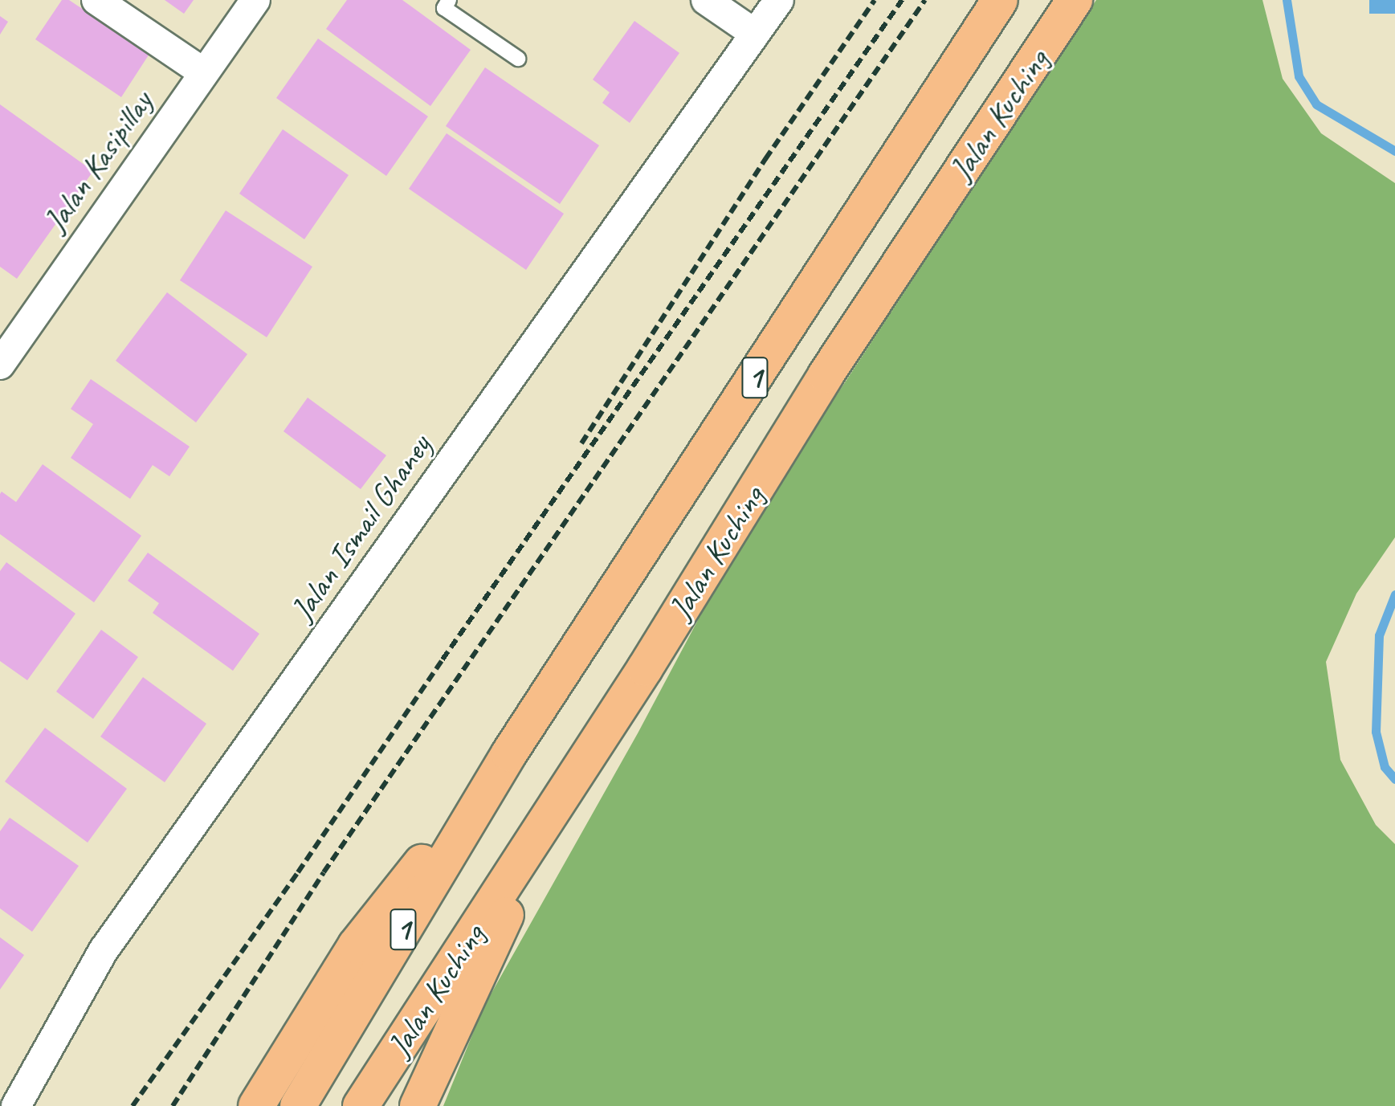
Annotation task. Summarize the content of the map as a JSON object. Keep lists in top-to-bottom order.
{
  "streets": {
    "highway": ["Jalan Kuching", "1"],
    "street": ["Jalan Kasipillay", "Jalan Ismail Ghaney"]
  }
}
